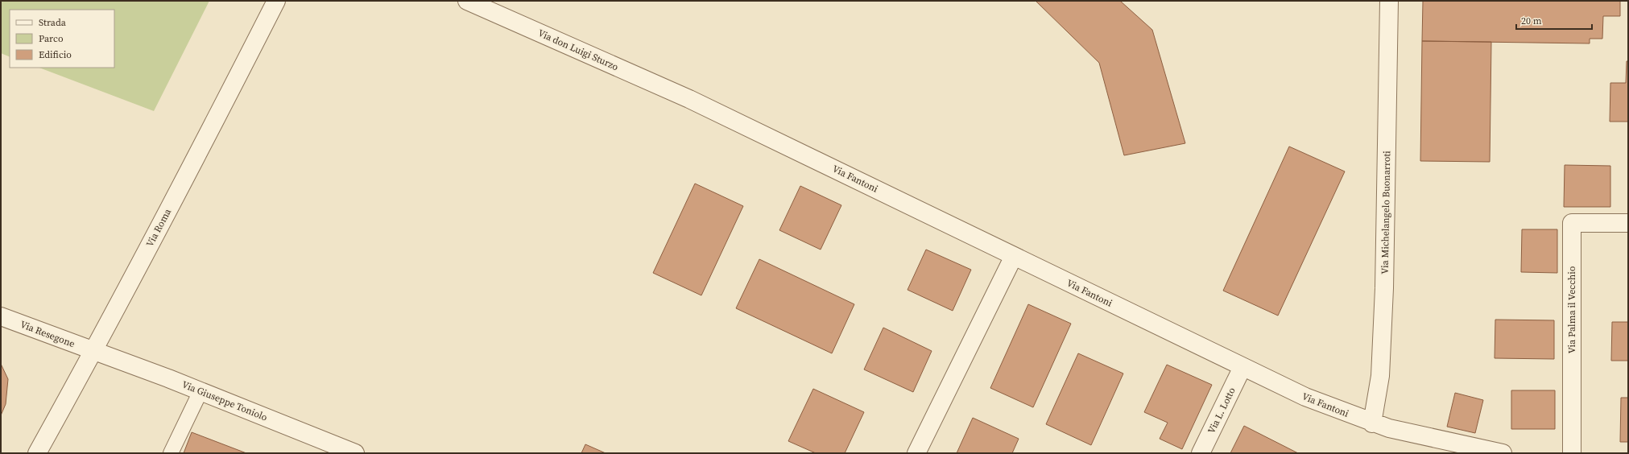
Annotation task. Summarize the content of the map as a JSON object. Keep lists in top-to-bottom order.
{
  "streets": {
    "street": [
      "Via don Luigi Sturzo",
      "Via Fantoni",
      "Via Michelangelo Buonarroti",
      "Via Roma",
      "Via Palma il Vecchio",
      "Via Resegone",
      "Via Giuseppe Toniolo",
      "Via L. Lotto"
    ]
  },
  "crossings": [
    ["Via don Luigi Sturzo", "Via Fantoni"],
    ["Via Fantoni", "Via Michelangelo Buonarroti"],
    ["Via Fantoni", "Via L. Lotto"],
    ["Via Roma", "Via Resegone"],
    ["Via Roma", "Via Giuseppe Toniolo"],
    ["Via Resegone", "Via Giuseppe Toniolo"]
  ],
  "legend": ["Strada", "Parco", "Edificio"],
  "scale_bar": "20 m"
}
